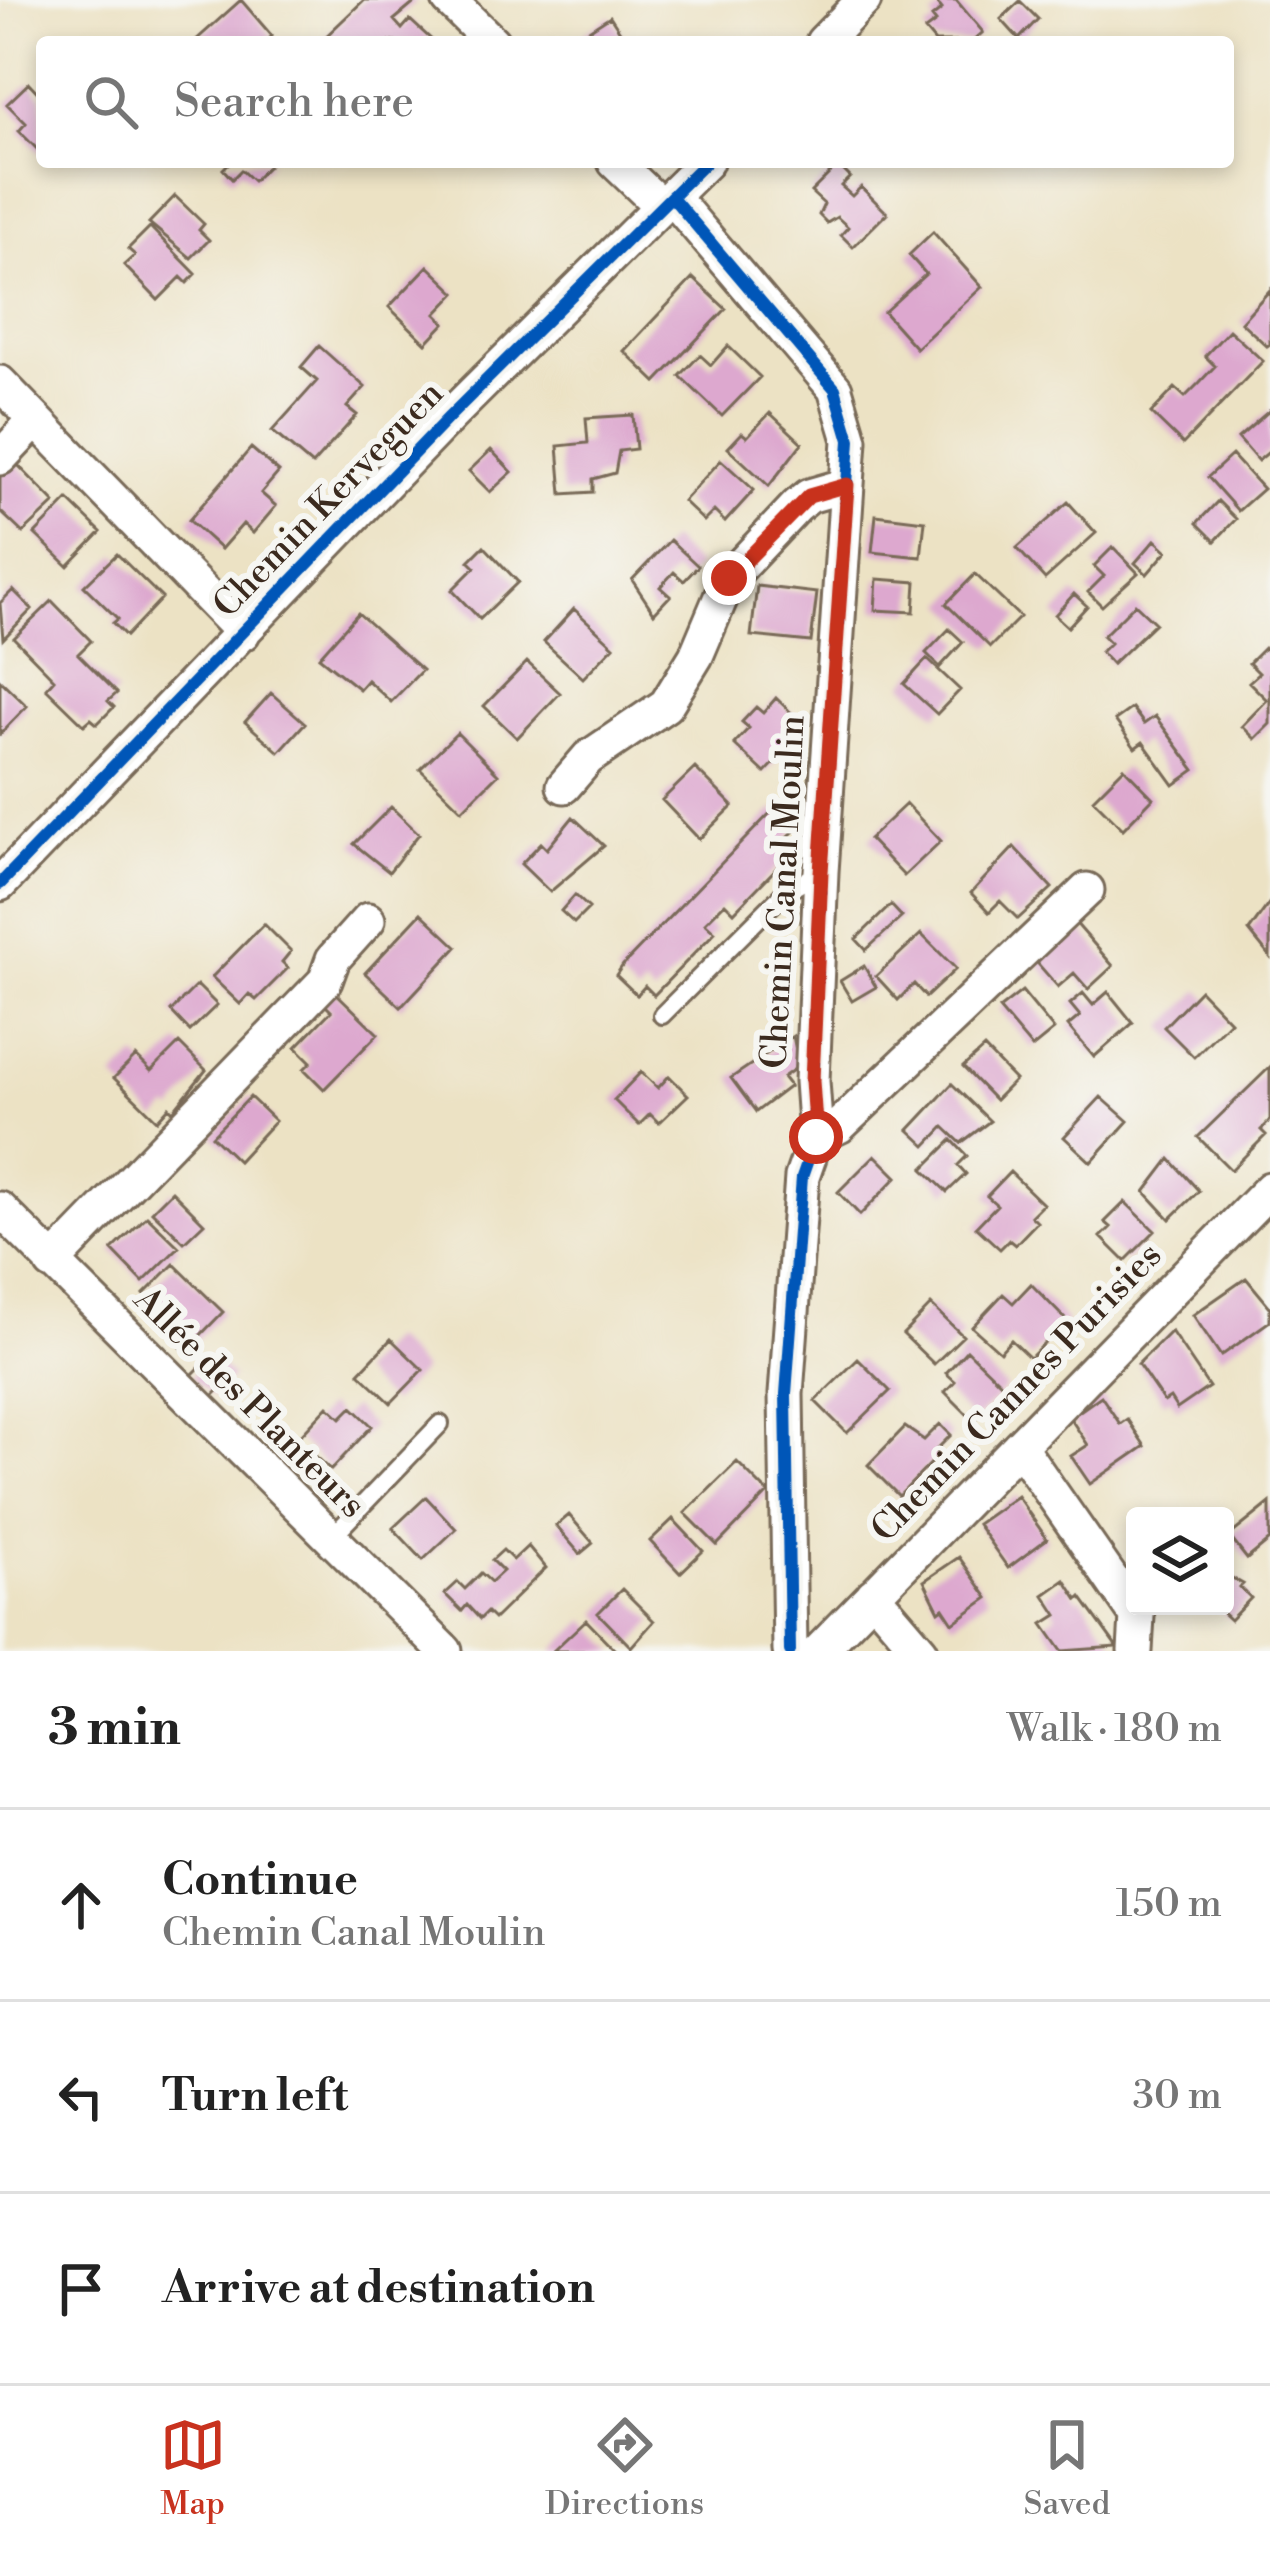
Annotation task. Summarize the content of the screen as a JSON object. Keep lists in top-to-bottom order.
{
  "streets": {
    "street": [
      "Chemin Kerveguen",
      "Chemin Canal Moulin",
      "Chemin Cannes Purisies",
      "Allée des Planteurs"
    ]
  },
  "crossings": [
    ["Chemin Kerveguen", "Chemin Canal Moulin"]
  ],
  "page": {
    "search": "Search here",
    "heading": ["3 min", "Walk · 180 m"],
    "list": [
      ["Continue", "Chemin Canal Moulin", "150 m"],
      ["Turn left", "30 m"],
      "Arrive at destination"
    ],
    "nav": ["Map", "Directions", "Saved"]
  }
}
